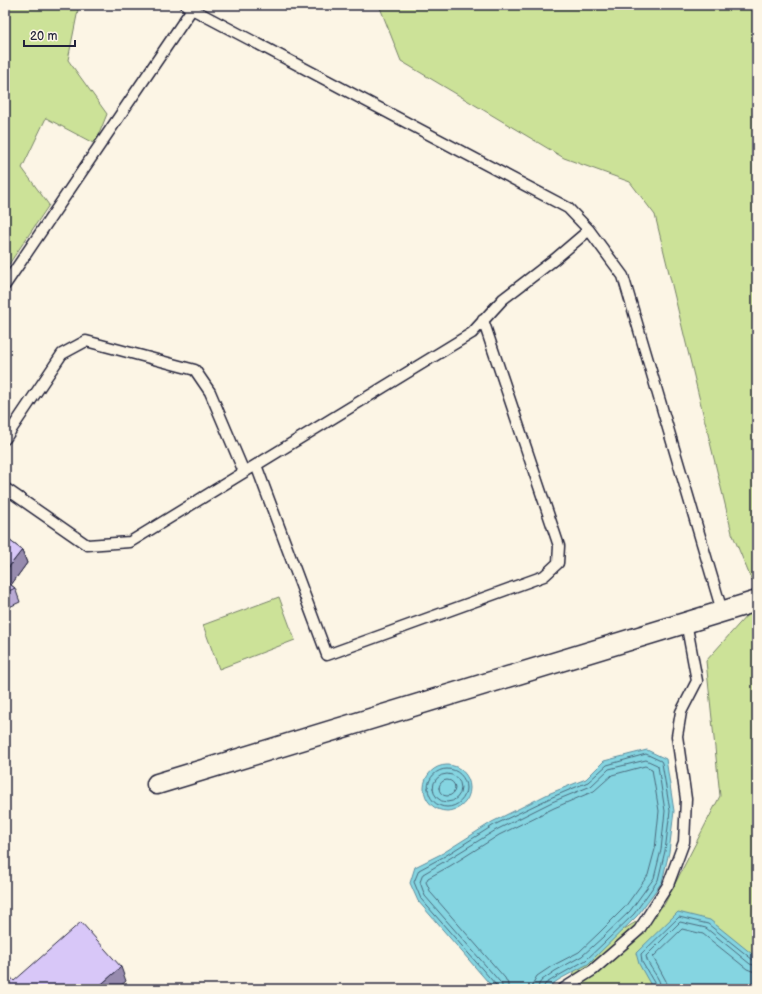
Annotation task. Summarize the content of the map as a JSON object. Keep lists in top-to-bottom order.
{
  "scale_bar": "20 m"
}
